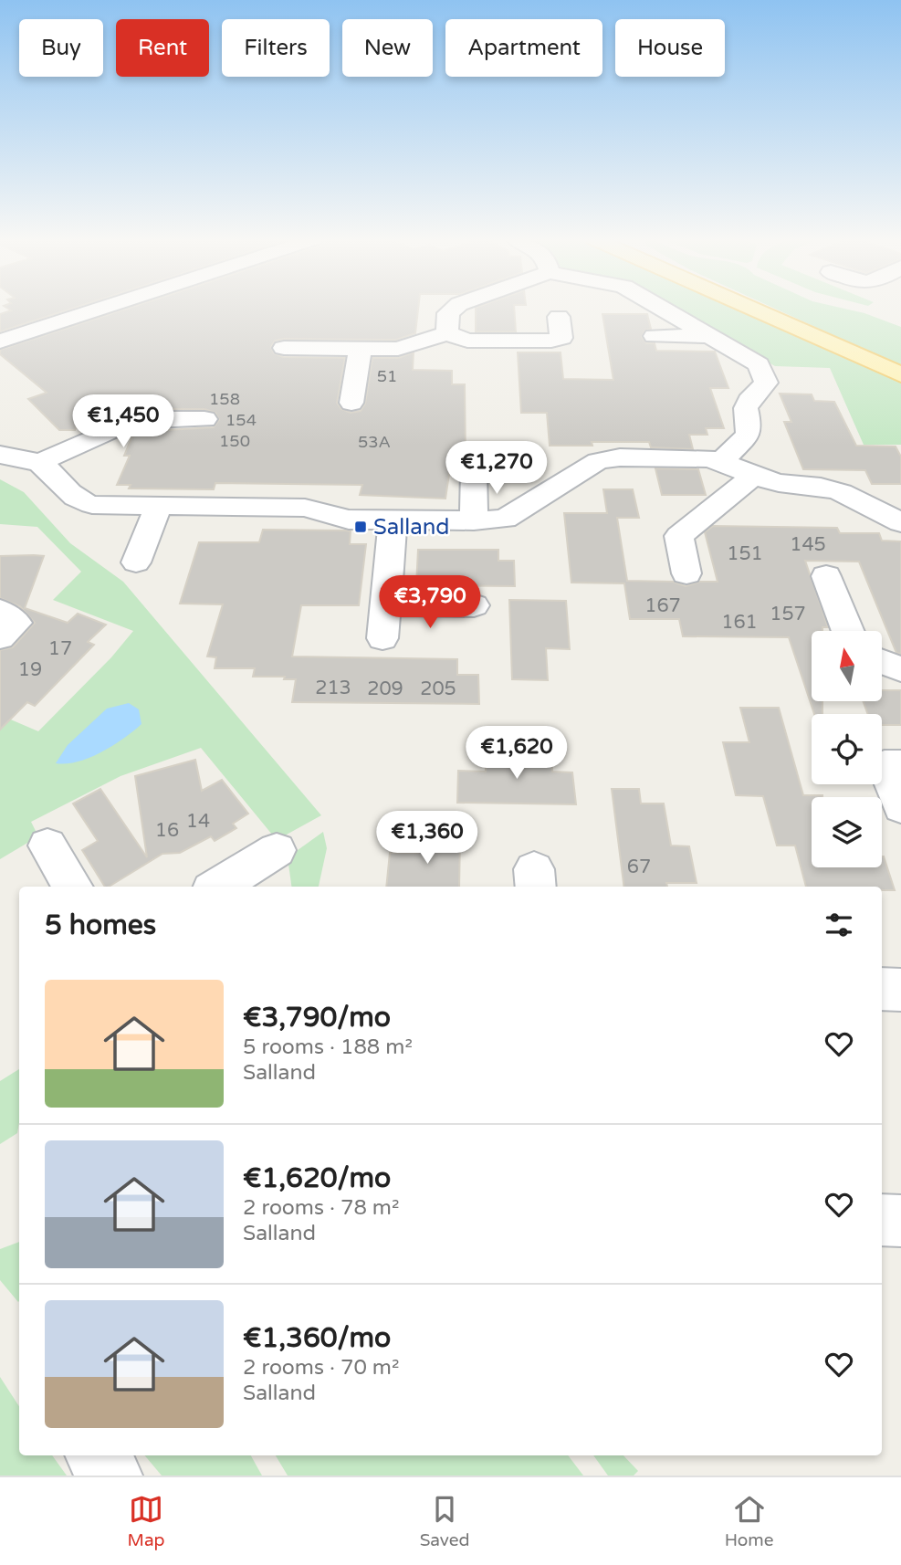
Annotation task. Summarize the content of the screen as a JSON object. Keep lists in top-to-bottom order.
{
  "places": {
    "transit": ["Salland"]
  },
  "house_numbers": [
    "51",
    "158",
    "154",
    "150",
    "53A",
    "145",
    "151",
    "167",
    "157",
    "161",
    "17",
    "19",
    "213",
    "209",
    "205",
    "14",
    "16",
    "67"
  ],
  "north": "top",
  "page": {
    "chip": [
      "Buy",
      "Rent",
      "Filters",
      "New",
      "Apartment",
      "House"
    ],
    "price": [
      "€1,450",
      "€1,270",
      "€3,790",
      "€1,620",
      "€1,360"
    ],
    "heading": "5 homes",
    "list": [
      {
        "name": "€3,790/mo",
        "note": "5 rooms · 188 m² · Salland"
      },
      {
        "name": "€1,620/mo",
        "note": "2 rooms · 78 m² · Salland"
      },
      {
        "name": "€1,360/mo",
        "note": "2 rooms · 70 m² · Salland"
      }
    ],
    "tabs": ["Map", "Saved", "Home"]
  }
}
